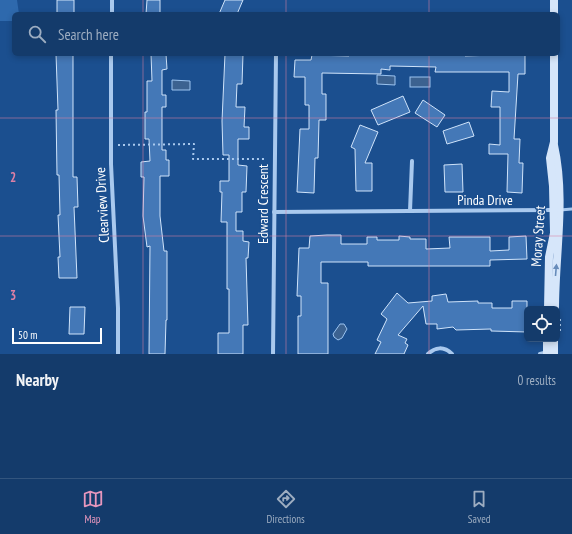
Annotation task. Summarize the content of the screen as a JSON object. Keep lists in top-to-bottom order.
{
  "streets": {
    "street": [
      "Pinda Drive",
      "Edward Crescent",
      "Clearview Drive",
      "Moray Street"
    ]
  },
  "crossings": [
    ["Pinda Drive", "Edward Crescent"],
    ["Pinda Drive", "Moray Street"]
  ],
  "scale_bar": "50 m",
  "page": {
    "search": "Search here",
    "scale": "50 m",
    "heading": ["Nearby", "0 results"],
    "nav": ["Map", "Directions", "Saved"]
  },
  "grid": {
    "rows": ["2", "3"]
  }
}
